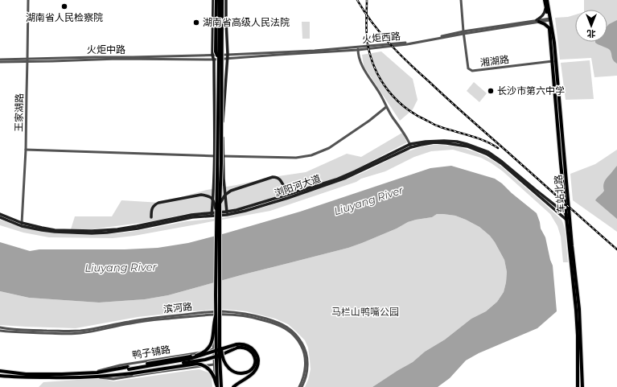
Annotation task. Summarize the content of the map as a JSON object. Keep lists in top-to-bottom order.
{
  "streets": {
    "main road": ["浏阳河大道", "车站北路", "鸭子铺路"],
    "street": [
      "火炬西路",
      "火炬中路",
      "湘湖路",
      "王家湖路",
      "滨河路"
    ]
  },
  "crossings": [
    ["火炬西路", "火炬中路"],
    ["火炬西路", "湘湖路"],
    ["火炬西路", "王家湖路"],
    ["火炬西路", "车站北路"],
    ["火炬中路", "王家湖路"],
    ["湘湖路", "车站北路"],
    ["王家湖路", "浏阳河大道"],
    ["浏阳河大道", "车站北路"]
  ],
  "water": ["Liuyang River"],
  "parks": ["马栏山鸭嘴公园"],
  "places": ["湖南省人民检察院", "湖南省高级人民法院", "长沙市第六中学"],
  "north": "bottom"
}
